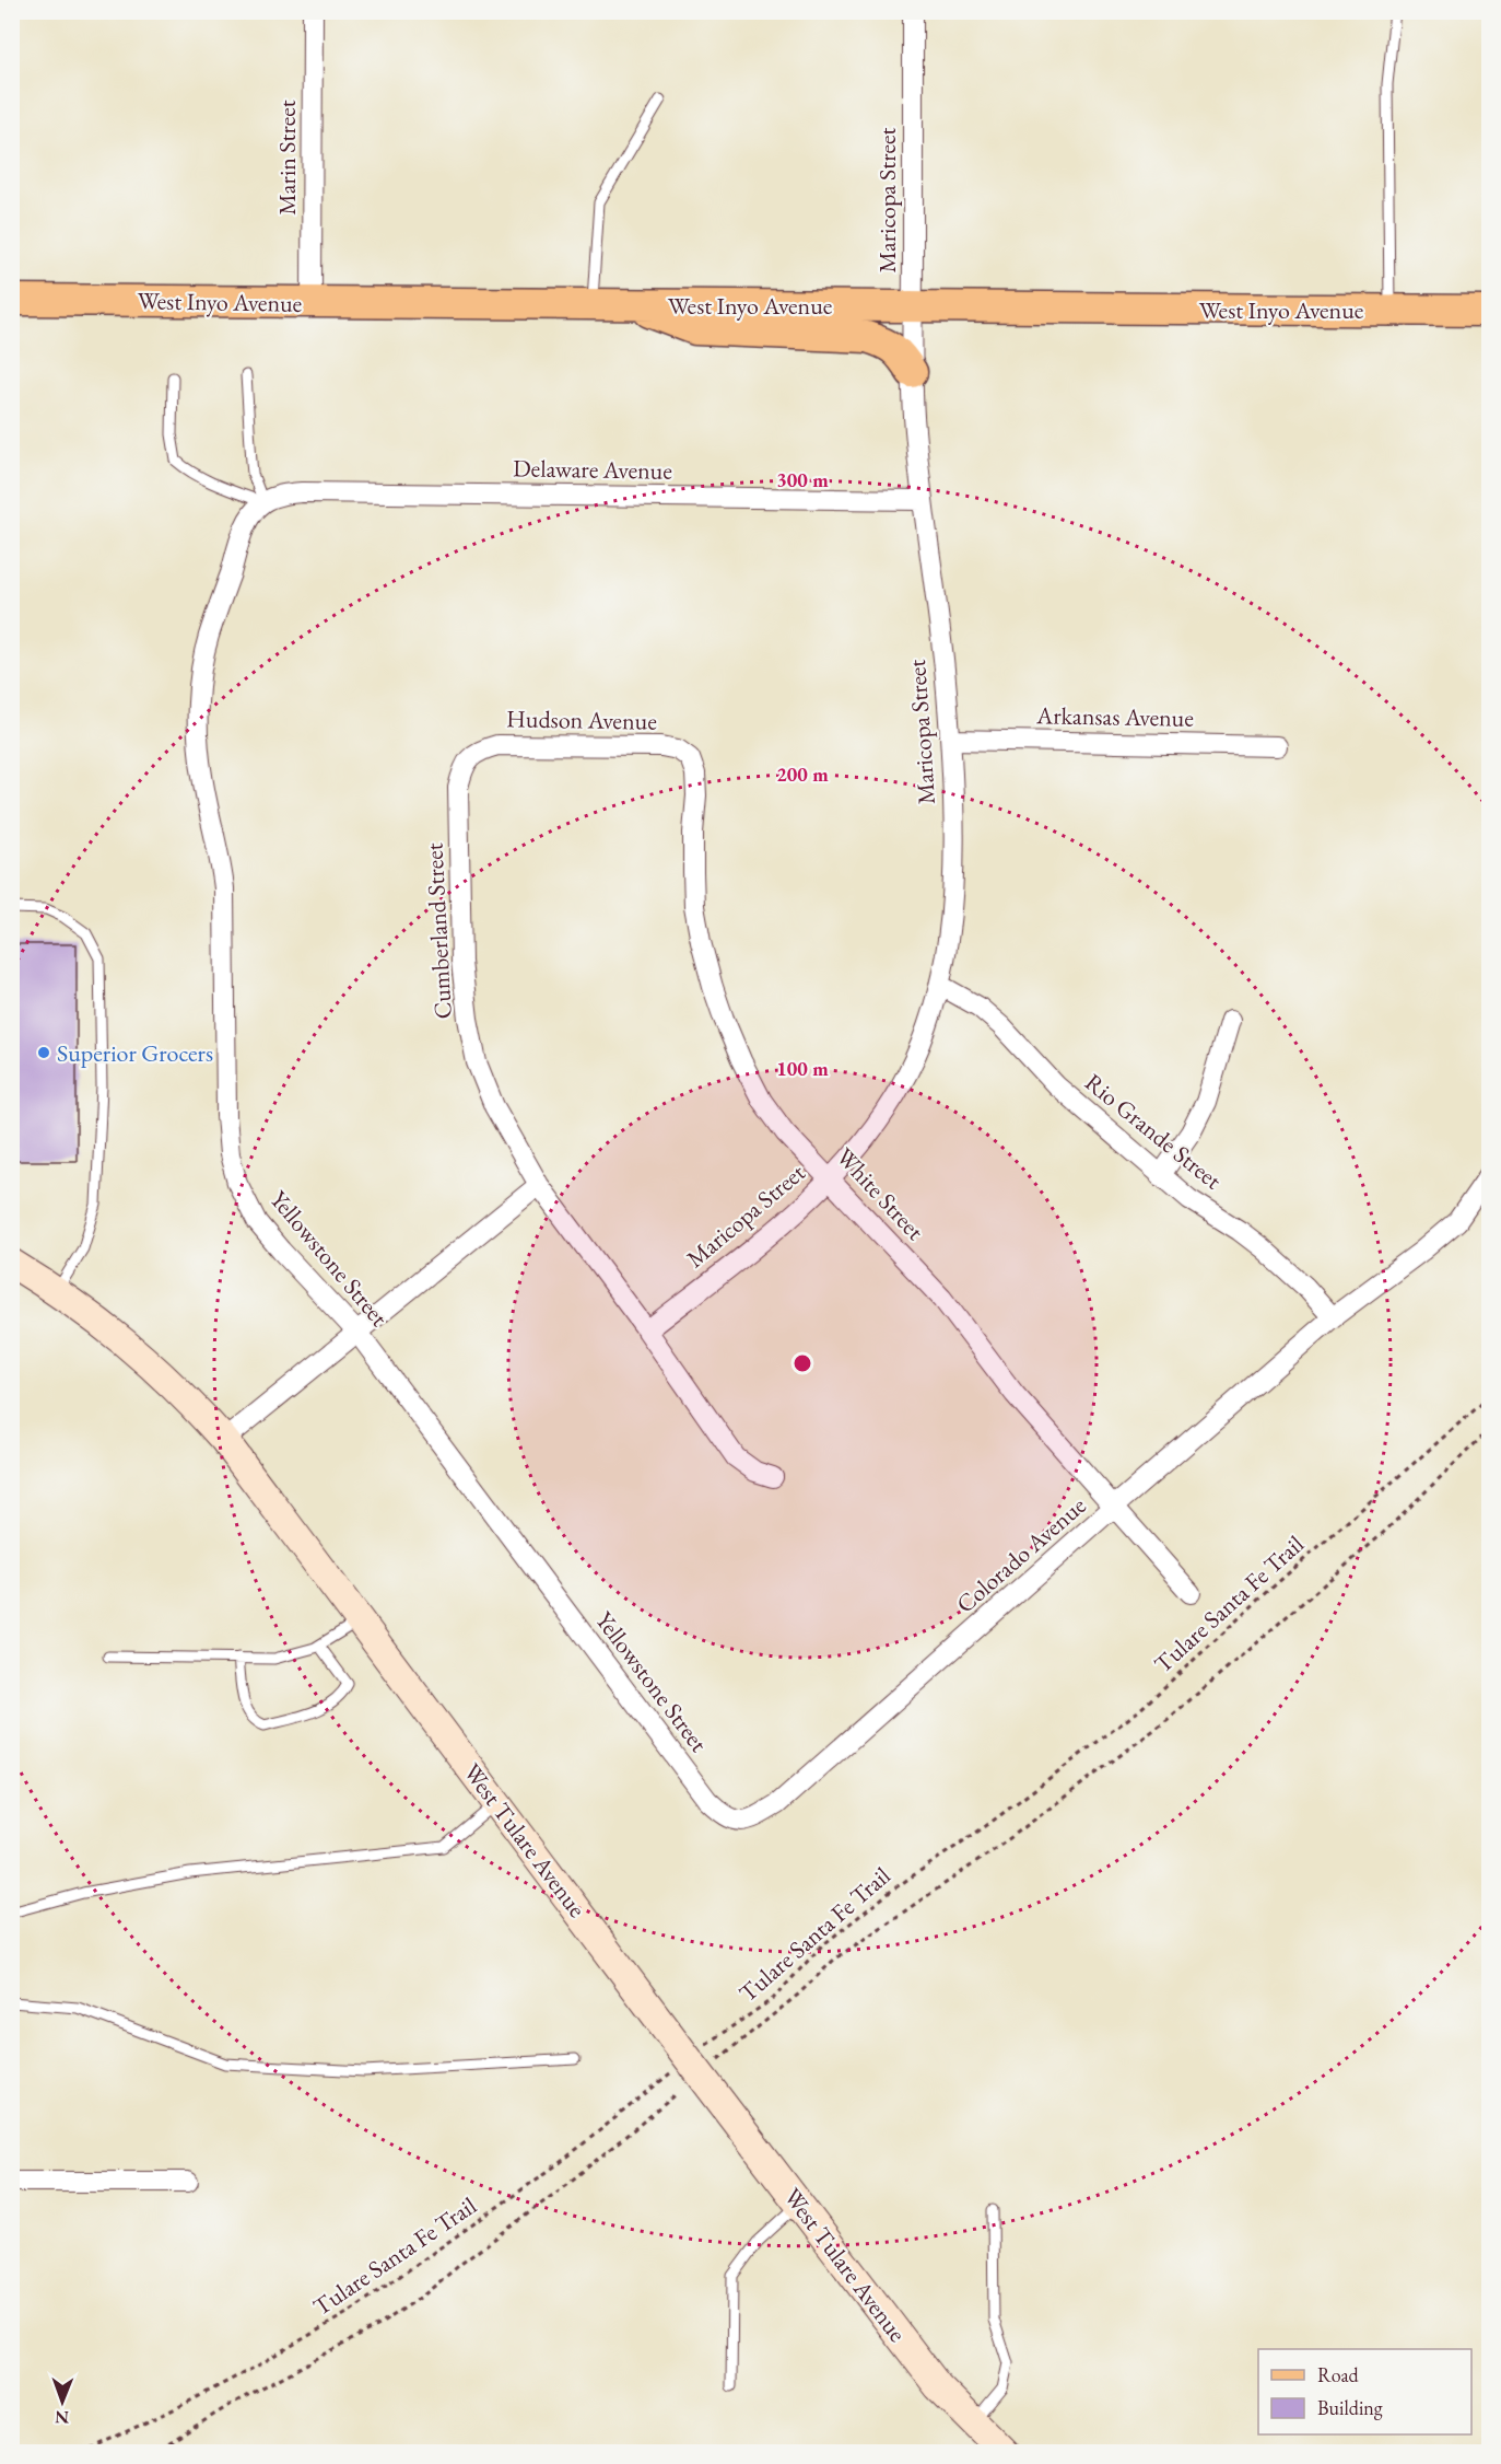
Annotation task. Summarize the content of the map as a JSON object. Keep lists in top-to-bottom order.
{
  "streets": {
    "main road": ["West Inyo Avenue", "West Tulare Avenue"],
    "street": [
      "Marin Street",
      "Maricopa Street",
      "Delaware Avenue",
      "Arkansas Avenue",
      "Hudson Avenue",
      "Cumberland Street",
      "Rio Grande Street",
      "White Street",
      "Yellowstone Street",
      "Colorado Avenue"
    ],
    "path": ["Tulare Santa Fe Trail"]
  },
  "crossings": [
    ["Marin Street", "West Inyo Avenue"],
    ["Maricopa Street", "West Inyo Avenue"],
    ["Maricopa Street", "Delaware Avenue"],
    ["Maricopa Street", "Arkansas Avenue"],
    ["Maricopa Street", "Cumberland Street"],
    ["Maricopa Street", "Rio Grande Street"],
    ["Maricopa Street", "White Street"],
    ["Delaware Avenue", "Yellowstone Street"],
    ["Hudson Avenue", "Cumberland Street"],
    ["Hudson Avenue", "White Street"],
    ["Rio Grande Street", "Colorado Avenue"],
    ["White Street", "Colorado Avenue"],
    ["Yellowstone Street", "Colorado Avenue"],
    ["Tulare Santa Fe Trail", "West Tulare Avenue"]
  ],
  "places": ["Superior Grocers"],
  "legend": ["Road", "Building"],
  "north": "bottom",
  "rings": ["300 m", "200 m", "100 m"]
}
